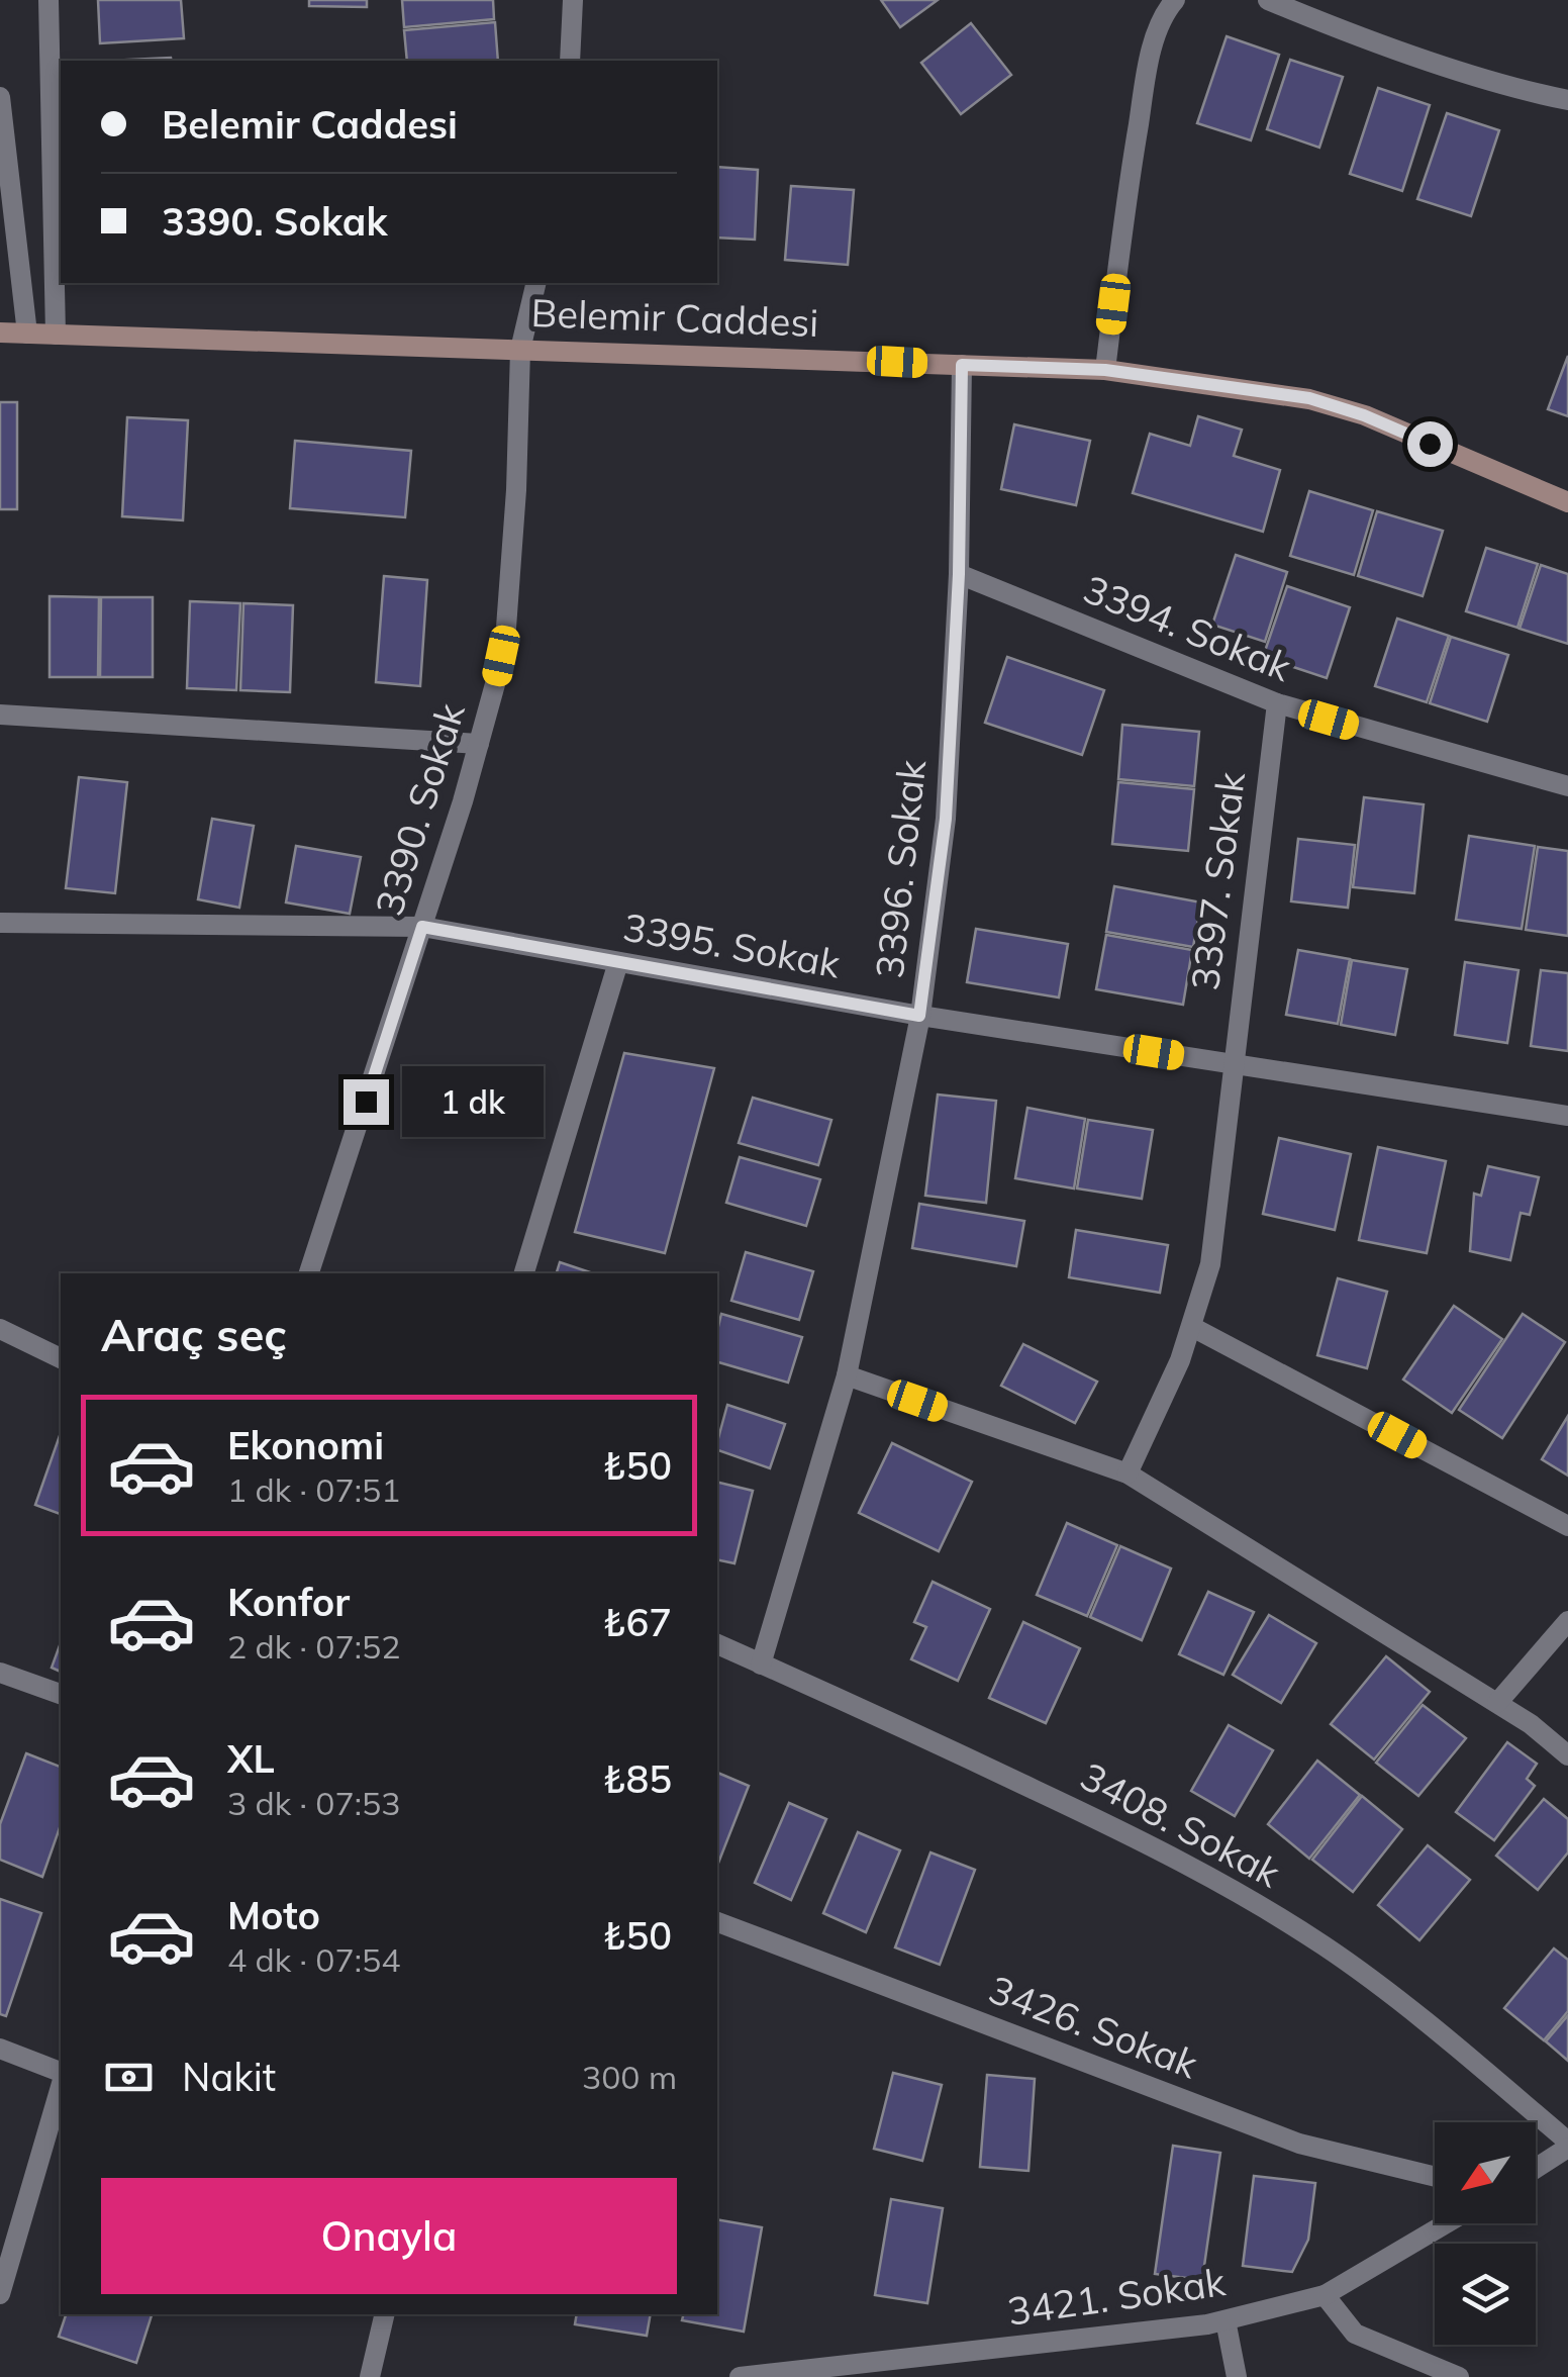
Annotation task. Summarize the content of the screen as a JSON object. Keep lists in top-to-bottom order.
{
  "streets": {
    "street": [
      "Belemir Caddesi",
      "3394. Sokak",
      "3390. Sokak",
      "3396. Sokak",
      "3397. Sokak",
      "3395. Sokak",
      "3408. Sokak",
      "3426. Sokak",
      "3421. Sokak"
    ]
  },
  "crossings": [
    ["Belemir Caddesi", "3390. Sokak"],
    ["Belemir Caddesi", "3396. Sokak"],
    ["3394. Sokak", "3396. Sokak"],
    ["3394. Sokak", "3397. Sokak"],
    ["3390. Sokak", "3395. Sokak"],
    ["3396. Sokak", "3395. Sokak"],
    ["3396. Sokak", "3408. Sokak"],
    ["3397. Sokak", "3395. Sokak"]
  ],
  "north": "bottom left",
  "page": {
    "banner": ["Belemir Caddesi", "3390. Sokak"],
    "bubble": "1 dk",
    "heading": "Araç seç",
    "list": [
      {
        "name": "Ekonomi",
        "note": "1 dk · 07:51",
        "value": "₺50"
      },
      {
        "name": "Konfor",
        "note": "2 dk · 07:52",
        "value": "₺67"
      },
      {
        "name": "XL",
        "note": "3 dk · 07:53",
        "value": "₺85"
      },
      {
        "name": "Moto",
        "note": "4 dk · 07:54",
        "value": "₺50"
      }
    ],
    "pay": ["Nakit", "300 m"],
    "buttons": "Onayla"
  }
}
